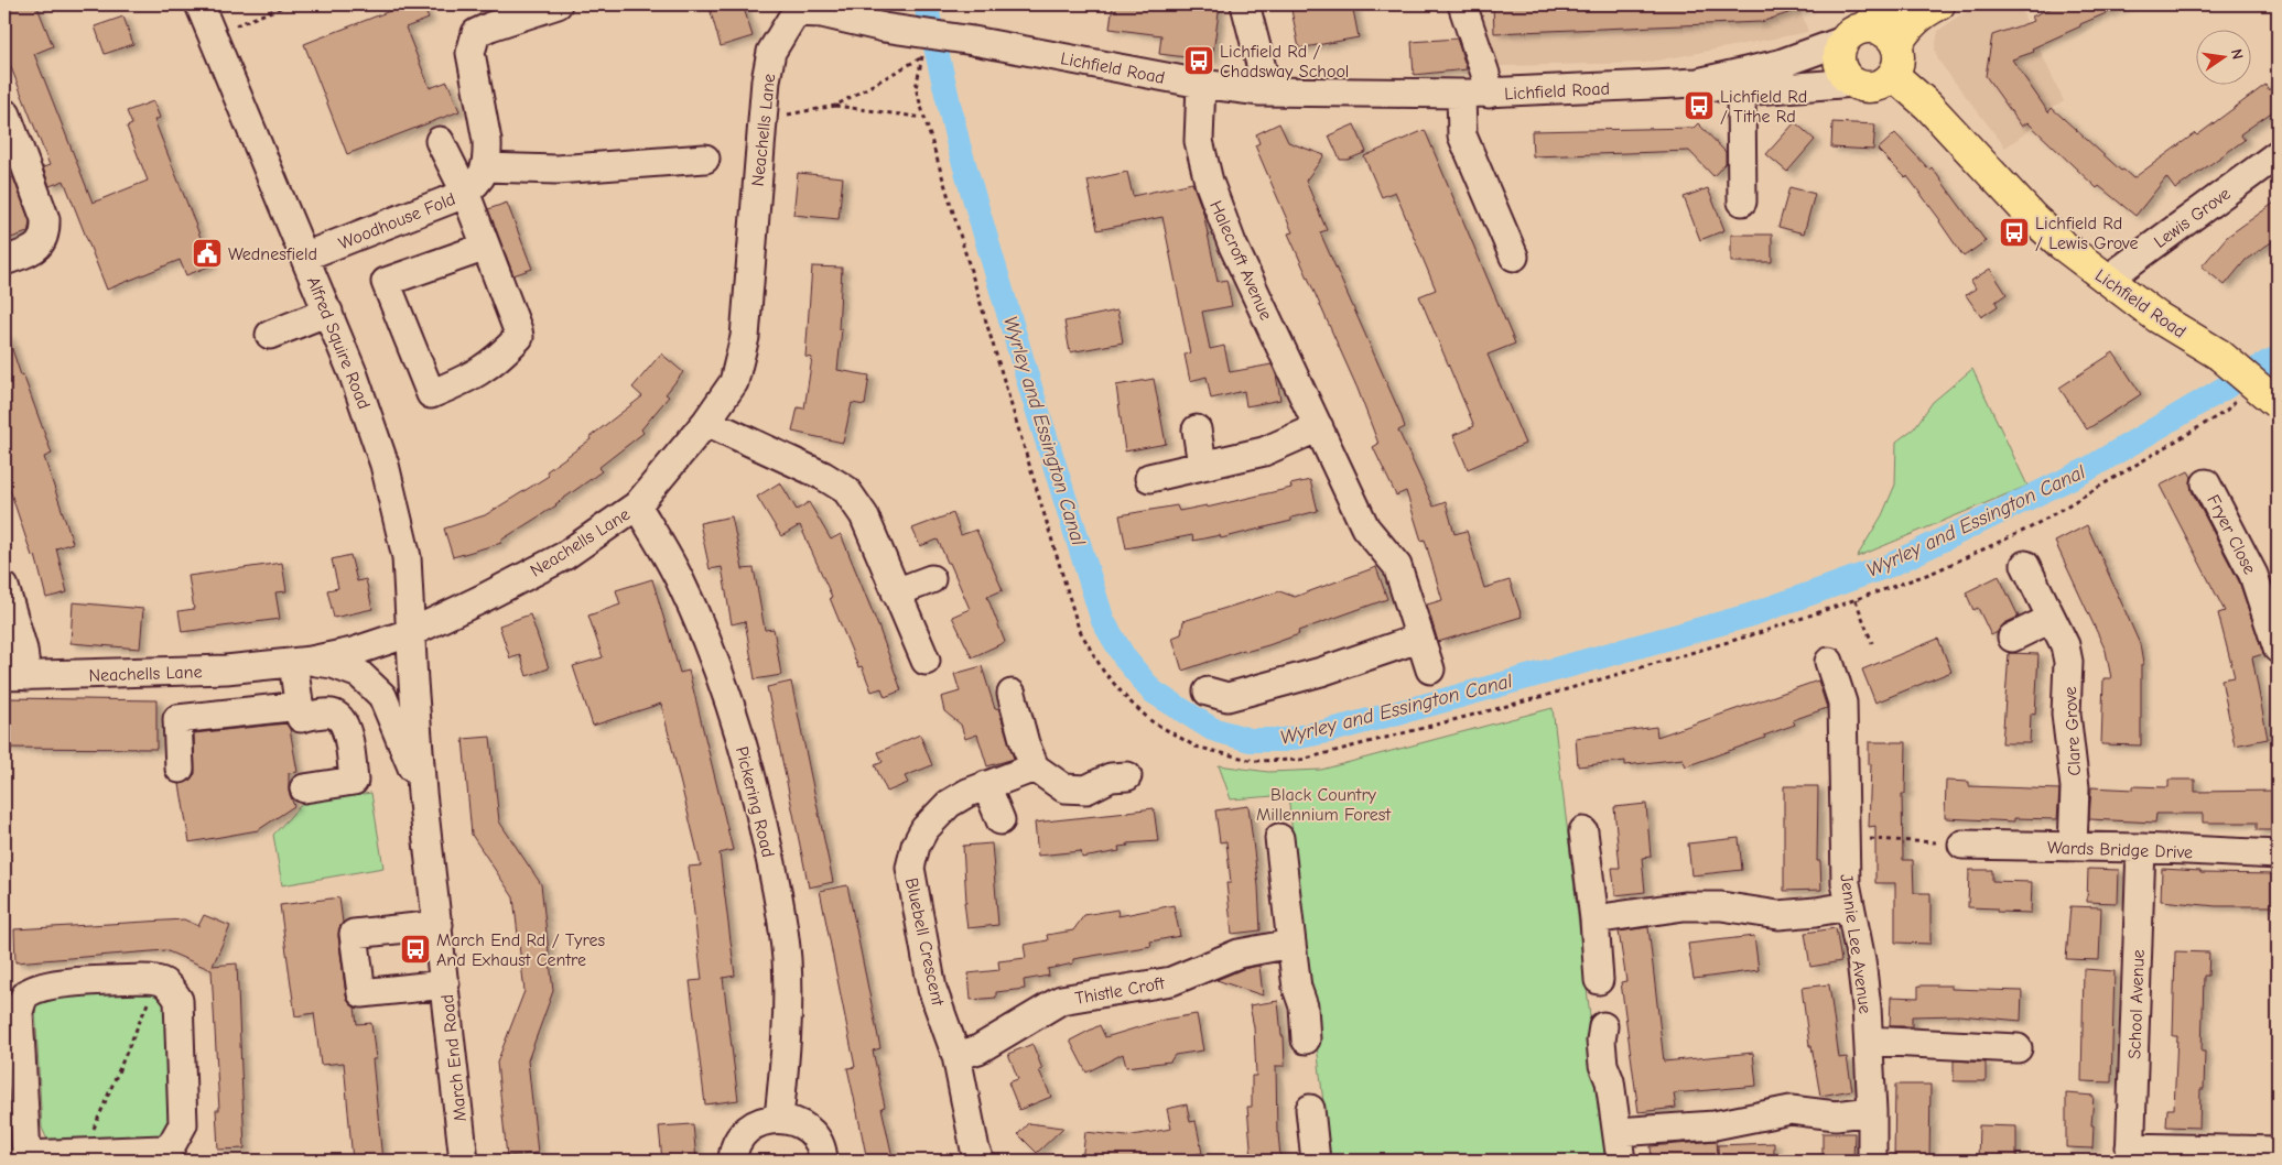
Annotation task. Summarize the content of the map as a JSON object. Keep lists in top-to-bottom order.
{
  "streets": {
    "main road": ["Lichfield Road"],
    "street": [
      "Neachells Lane",
      "Lewis Grove",
      "Woodhouse Fold",
      "Halecroft Avenue",
      "Alfred Squire Road",
      "Fryer Close",
      "Clare Grove",
      "Pickering Road",
      "Wards Bridge Drive",
      "Bluebell Crescent",
      "Jennie Lee Avenue",
      "Thistle Croft",
      "School Avenue",
      "March End Road"
    ]
  },
  "crossings": [
    ["Lichfield Road", "Neachells Lane"],
    ["Lichfield Road", "Lewis Grove"],
    ["Lichfield Road", "Halecroft Avenue"],
    ["Neachells Lane", "Alfred Squire Road"],
    ["Neachells Lane", "Pickering Road"],
    ["Neachells Lane", "March End Road"],
    ["Woodhouse Fold", "Alfred Squire Road"],
    ["Alfred Squire Road", "March End Road"],
    ["Clare Grove", "Wards Bridge Drive"],
    ["Wards Bridge Drive", "School Avenue"],
    ["Bluebell Crescent", "Thistle Croft"]
  ],
  "water": ["Wyrley and Essington Canal"],
  "parks": ["Black Country Millennium Forest"],
  "places": {
    "bus stop": [
      "Lichfield Rd / Chadsway School",
      "Lichfield Rd / Tithe Rd",
      "Lichfield Rd / Lewis Grove",
      "March End Rd / Tyres And Exhaust Centre"
    ],
    "public building": ["Wednesfield"]
  },
  "north": "right"
}
